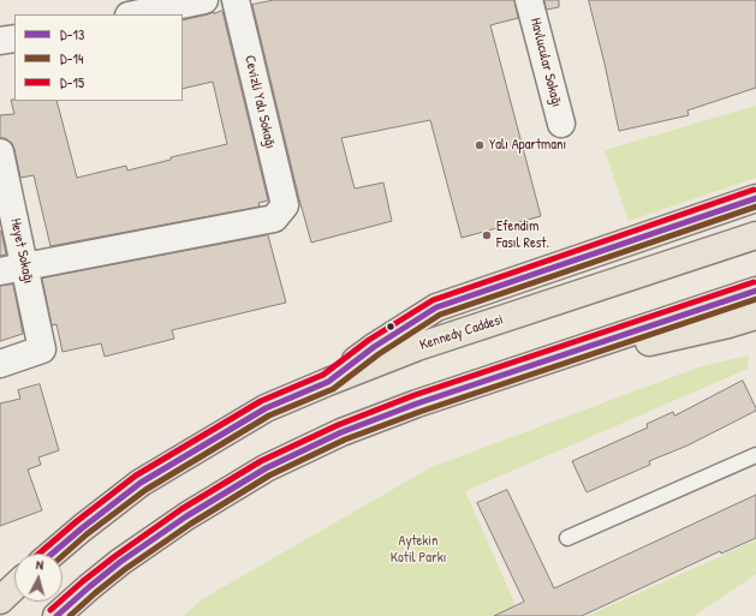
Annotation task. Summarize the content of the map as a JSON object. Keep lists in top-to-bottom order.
{
  "streets": {
    "highway": ["Kennedy Caddesi"],
    "street": ["Havlucular Sokağı", "Cevizli Yalı Sokağı", "Heyet Sokağı"]
  },
  "crossings": [
    ["Cevizli Yalı Sokağı", "Heyet Sokağı"]
  ],
  "parks": ["Aytekin Kotil Parkı"],
  "places": ["Yalı Apartmanı", "Efendim Fasıl Rest."],
  "lines": ["transit line D-15", "transit line D-13", "transit line D-14"],
  "legend": ["D-13", "D-14", "D-15"],
  "north": "top"
}
